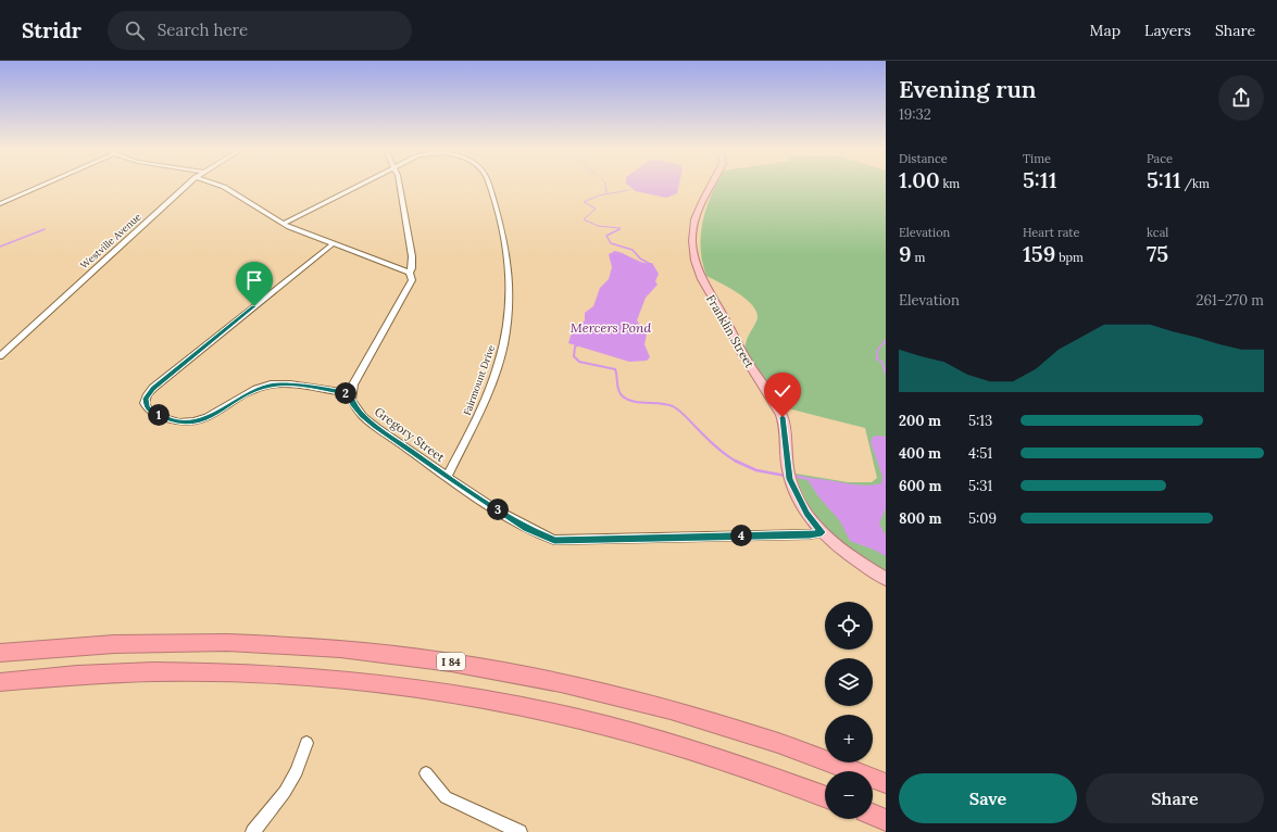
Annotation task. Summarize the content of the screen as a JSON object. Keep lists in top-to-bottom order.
{
  "streets": {
    "highway": ["I 84"],
    "main road": ["Franklin Street"],
    "street": ["Westville Avenue", "Fairmount Drive", "Gregory Street"]
  },
  "crossings": [
    ["Franklin Street", "Gregory Street"],
    ["Fairmount Drive", "Gregory Street"]
  ],
  "water": ["Mercers Pond"],
  "page": {
    "header": "Stridr",
    "search": "Search here",
    "nav": ["Map", "Layers", "Share"],
    "heading": ["Evening run", "19:32"],
    "stats": [
      ["Distance", "1.00 km"],
      ["Time", "5:11"],
      ["Pace", "5:11 /km"],
      ["Elevation", "9 m"],
      ["Heart rate", "159 bpm"],
      ["kcal", "75"]
    ],
    "chart": ["Elevation", "261–270 m"],
    "pins": [
      "2",
      "1",
      "3",
      "4"
    ],
    "list": [
      {
        "name": "200 m",
        "note": "5:13"
      },
      {
        "name": "400 m",
        "note": "4:51"
      },
      {
        "name": "600 m",
        "note": "5:31"
      },
      {
        "name": "800 m",
        "note": "5:09"
      }
    ],
    "map_buttons": ["+", "−"],
    "buttons": ["Save", "Share"]
  }
}
